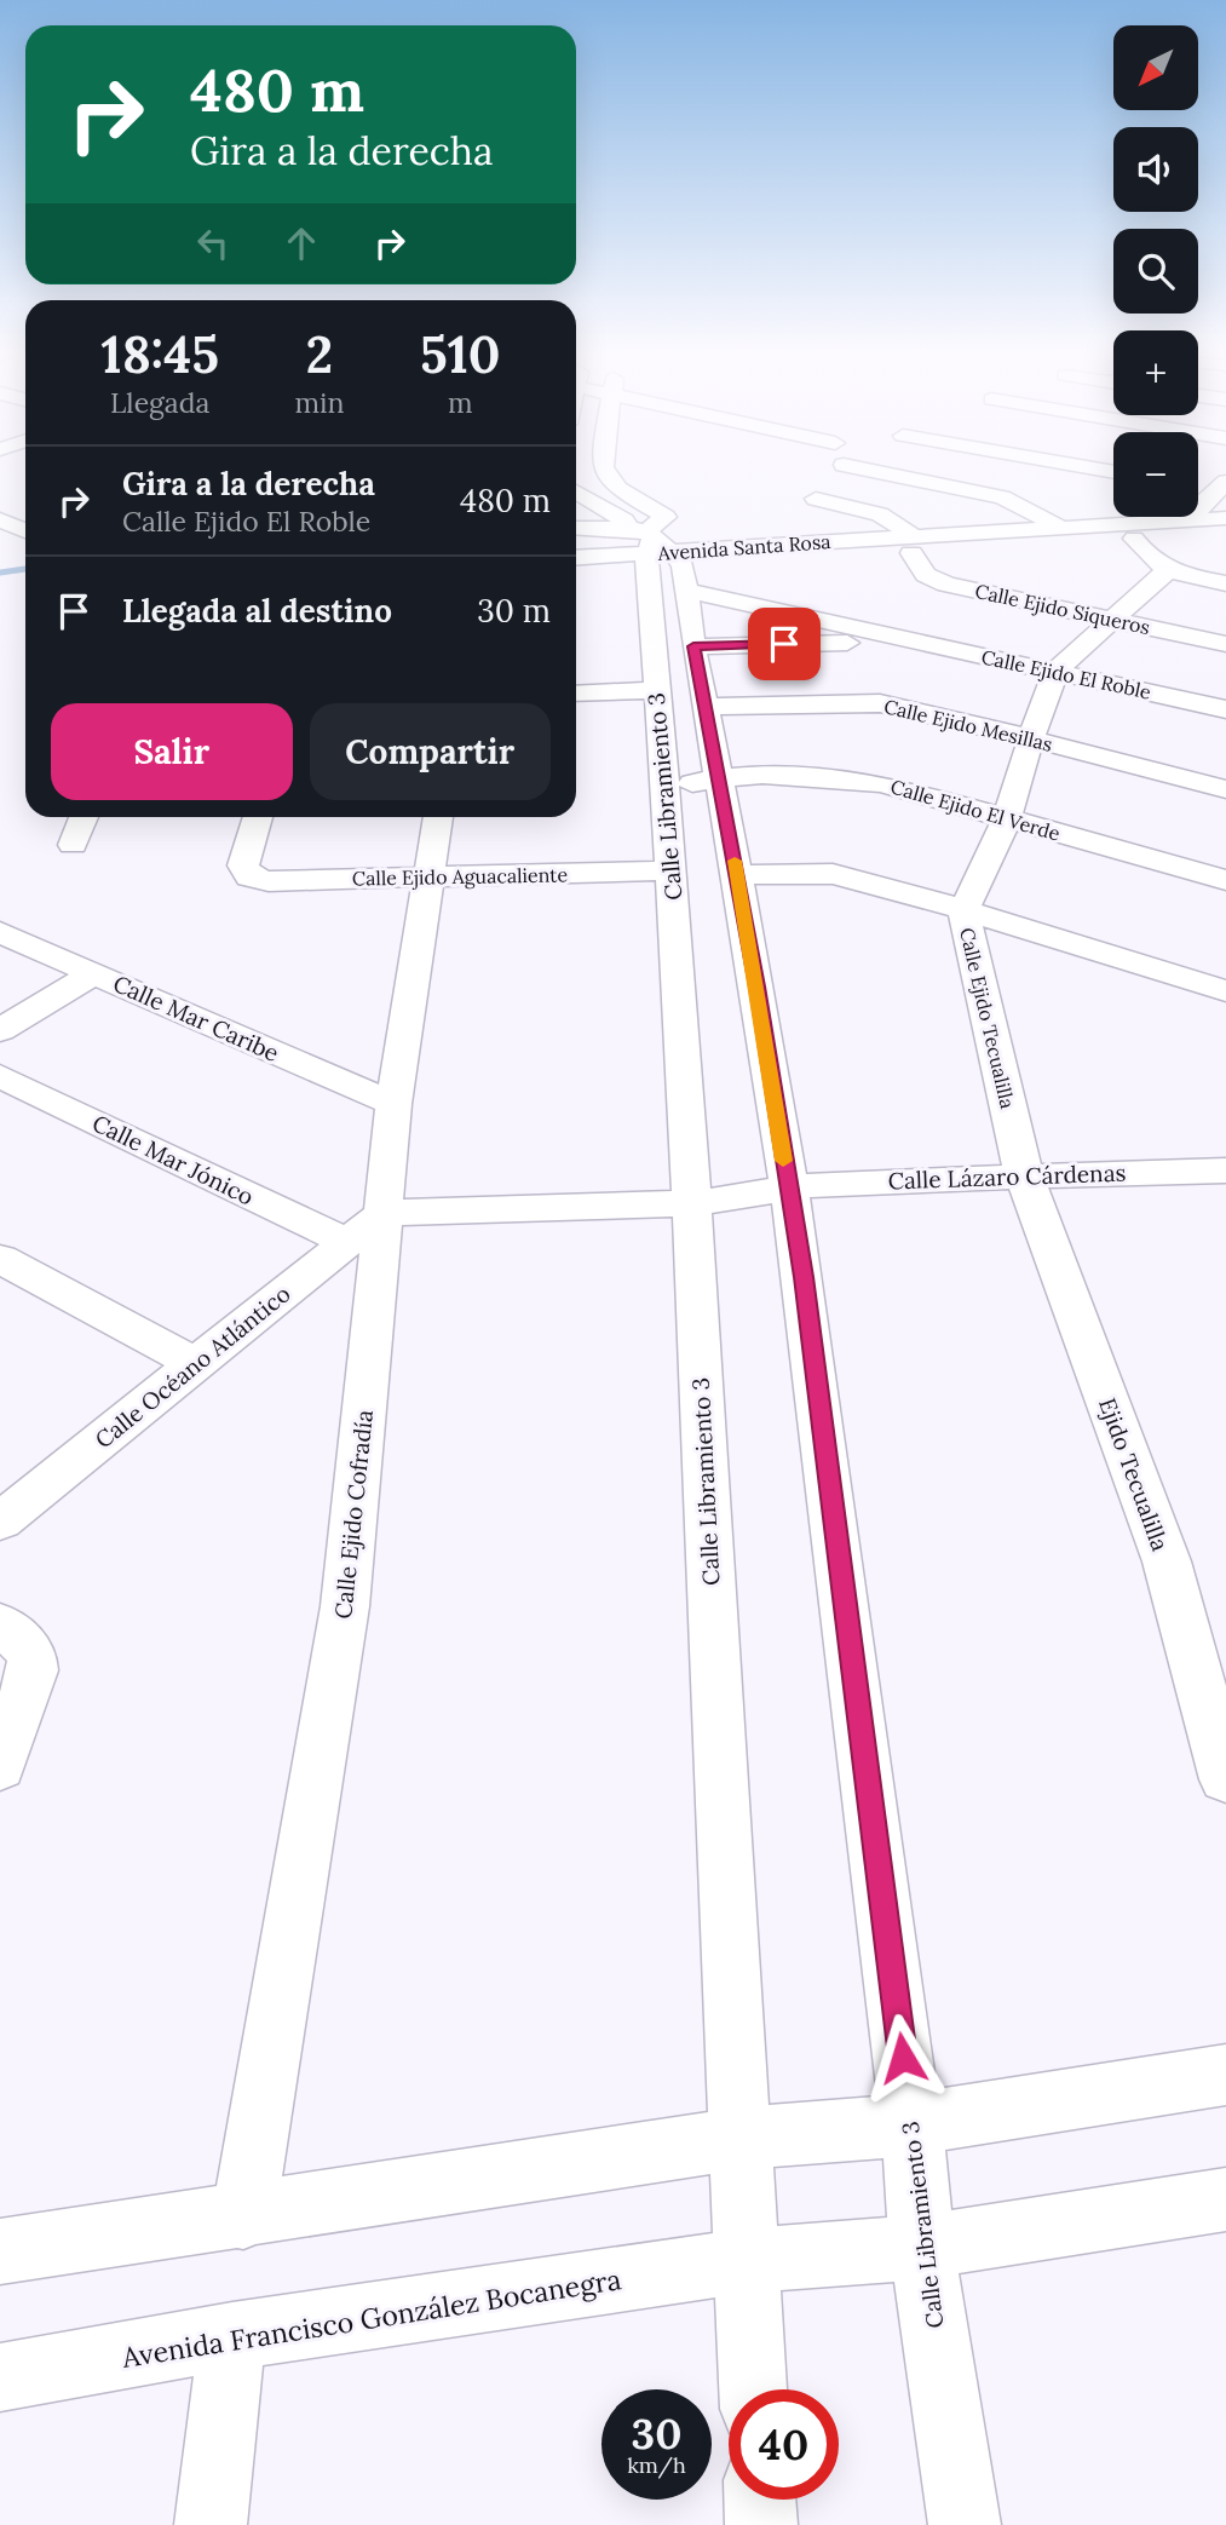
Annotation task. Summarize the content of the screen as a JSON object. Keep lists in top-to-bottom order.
{
  "streets": {
    "street": [
      "Avenida Santa Rosa",
      "Calle Ejido Siqueros",
      "Calle Ejido El Roble",
      "Calle Ejido Mesillas",
      "Calle Libramiento 3",
      "Calle Ejido El Verde",
      "Calle Ejido Aguacaliente",
      "Calle Mar Caribe",
      "Calle Ejido Tecualilla",
      "Calle Mar Jónico",
      "Calle Lázaro Cárdenas",
      "Calle Océano Atlántico",
      "Ejido Tecualilla",
      "Calle Ejido Cofradía",
      "Avenida Francisco González Bocanegra"
    ]
  },
  "crossings": [
    ["Avenida Santa Rosa", "Calle Ejido Siqueros"],
    ["Avenida Santa Rosa", "Calle Ejido El Roble"],
    ["Avenida Santa Rosa", "Calle Libramiento 3"],
    ["Calle Ejido Siqueros", "Calle Ejido Tecualilla"],
    ["Calle Ejido El Roble", "Calle Libramiento 3"],
    ["Calle Ejido El Roble", "Calle Ejido Tecualilla"],
    ["Calle Ejido Mesillas", "Calle Libramiento 3"],
    ["Calle Ejido Mesillas", "Calle Ejido Tecualilla"],
    ["Calle Libramiento 3", "Calle Ejido El Verde"],
    ["Calle Libramiento 3", "Calle Ejido Aguacaliente"],
    ["Calle Libramiento 3", "Calle Lázaro Cárdenas"],
    ["Calle Libramiento 3", "Avenida Francisco González Bocanegra"],
    ["Calle Ejido El Verde", "Calle Ejido Tecualilla"],
    ["Calle Ejido Aguacaliente", "Calle Ejido Cofradía"],
    ["Calle Mar Caribe", "Calle Ejido Cofradía"],
    ["Calle Ejido Tecualilla", "Calle Lázaro Cárdenas"],
    ["Calle Ejido Tecualilla", "Ejido Tecualilla"],
    ["Calle Mar Jónico", "Calle Océano Atlántico"],
    ["Calle Lázaro Cárdenas", "Calle Océano Atlántico"],
    ["Calle Lázaro Cárdenas", "Ejido Tecualilla"],
    ["Calle Lázaro Cárdenas", "Calle Ejido Cofradía"],
    ["Calle Océano Atlántico", "Calle Ejido Cofradía"]
  ],
  "north": "bottom left",
  "page": {
    "map_buttons": ["+", "−"],
    "turn": ["480 m", "Gira a la derecha"],
    "eta": [
      "18:45",
      "Llegada",
      "2",
      "min",
      "510",
      "m"
    ],
    "list": [
      {
        "name": "Gira a la derecha",
        "note": "Calle Ejido El Roble",
        "value": "480 m"
      },
      {
        "name": "Llegada al destino",
        "value": "30 m"
      }
    ],
    "buttons": ["Salir", "Compartir"],
    "speed": "30 km/h",
    "limit": "40"
  }
}
